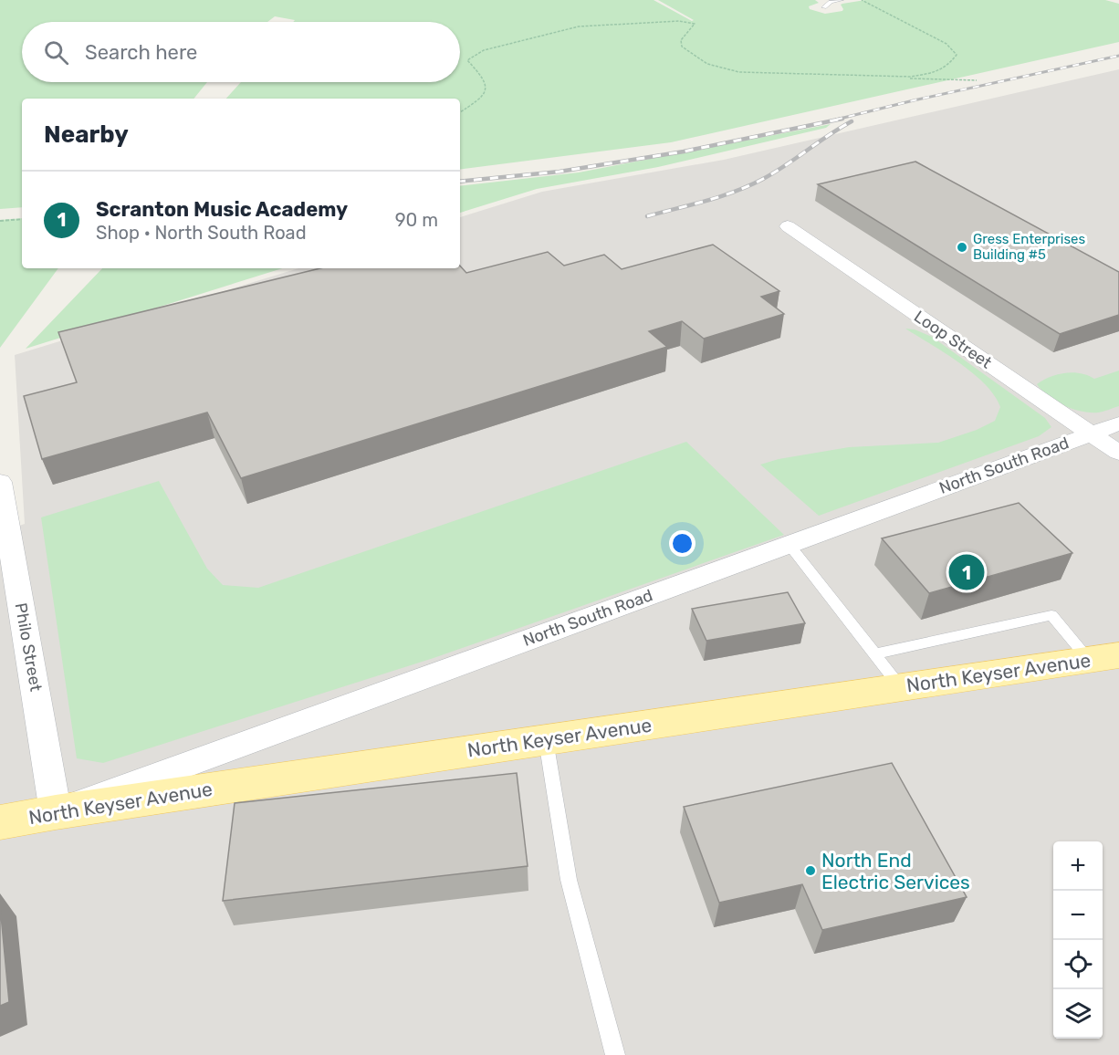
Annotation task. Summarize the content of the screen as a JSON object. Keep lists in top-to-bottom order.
{
  "streets": {
    "main road": ["North Keyser Avenue"],
    "street": ["Loop Street", "North South Road", "Philo Street"]
  },
  "crossings": [
    ["Loop Street", "North South Road"],
    ["North South Road", "Philo Street"],
    ["North South Road", "North Keyser Avenue"],
    ["Philo Street", "North Keyser Avenue"]
  ],
  "places": ["Gress Enterprises Building #5", "North End Electric Services"],
  "page": {
    "search": "Search here",
    "heading": "Nearby",
    "list": [
      {
        "mark": "1",
        "name": "Scranton Music Academy",
        "note": "Shop · North South Road",
        "value": "90 m"
      }
    ],
    "pins": "1",
    "map_buttons": ["+", "−"]
  }
}
